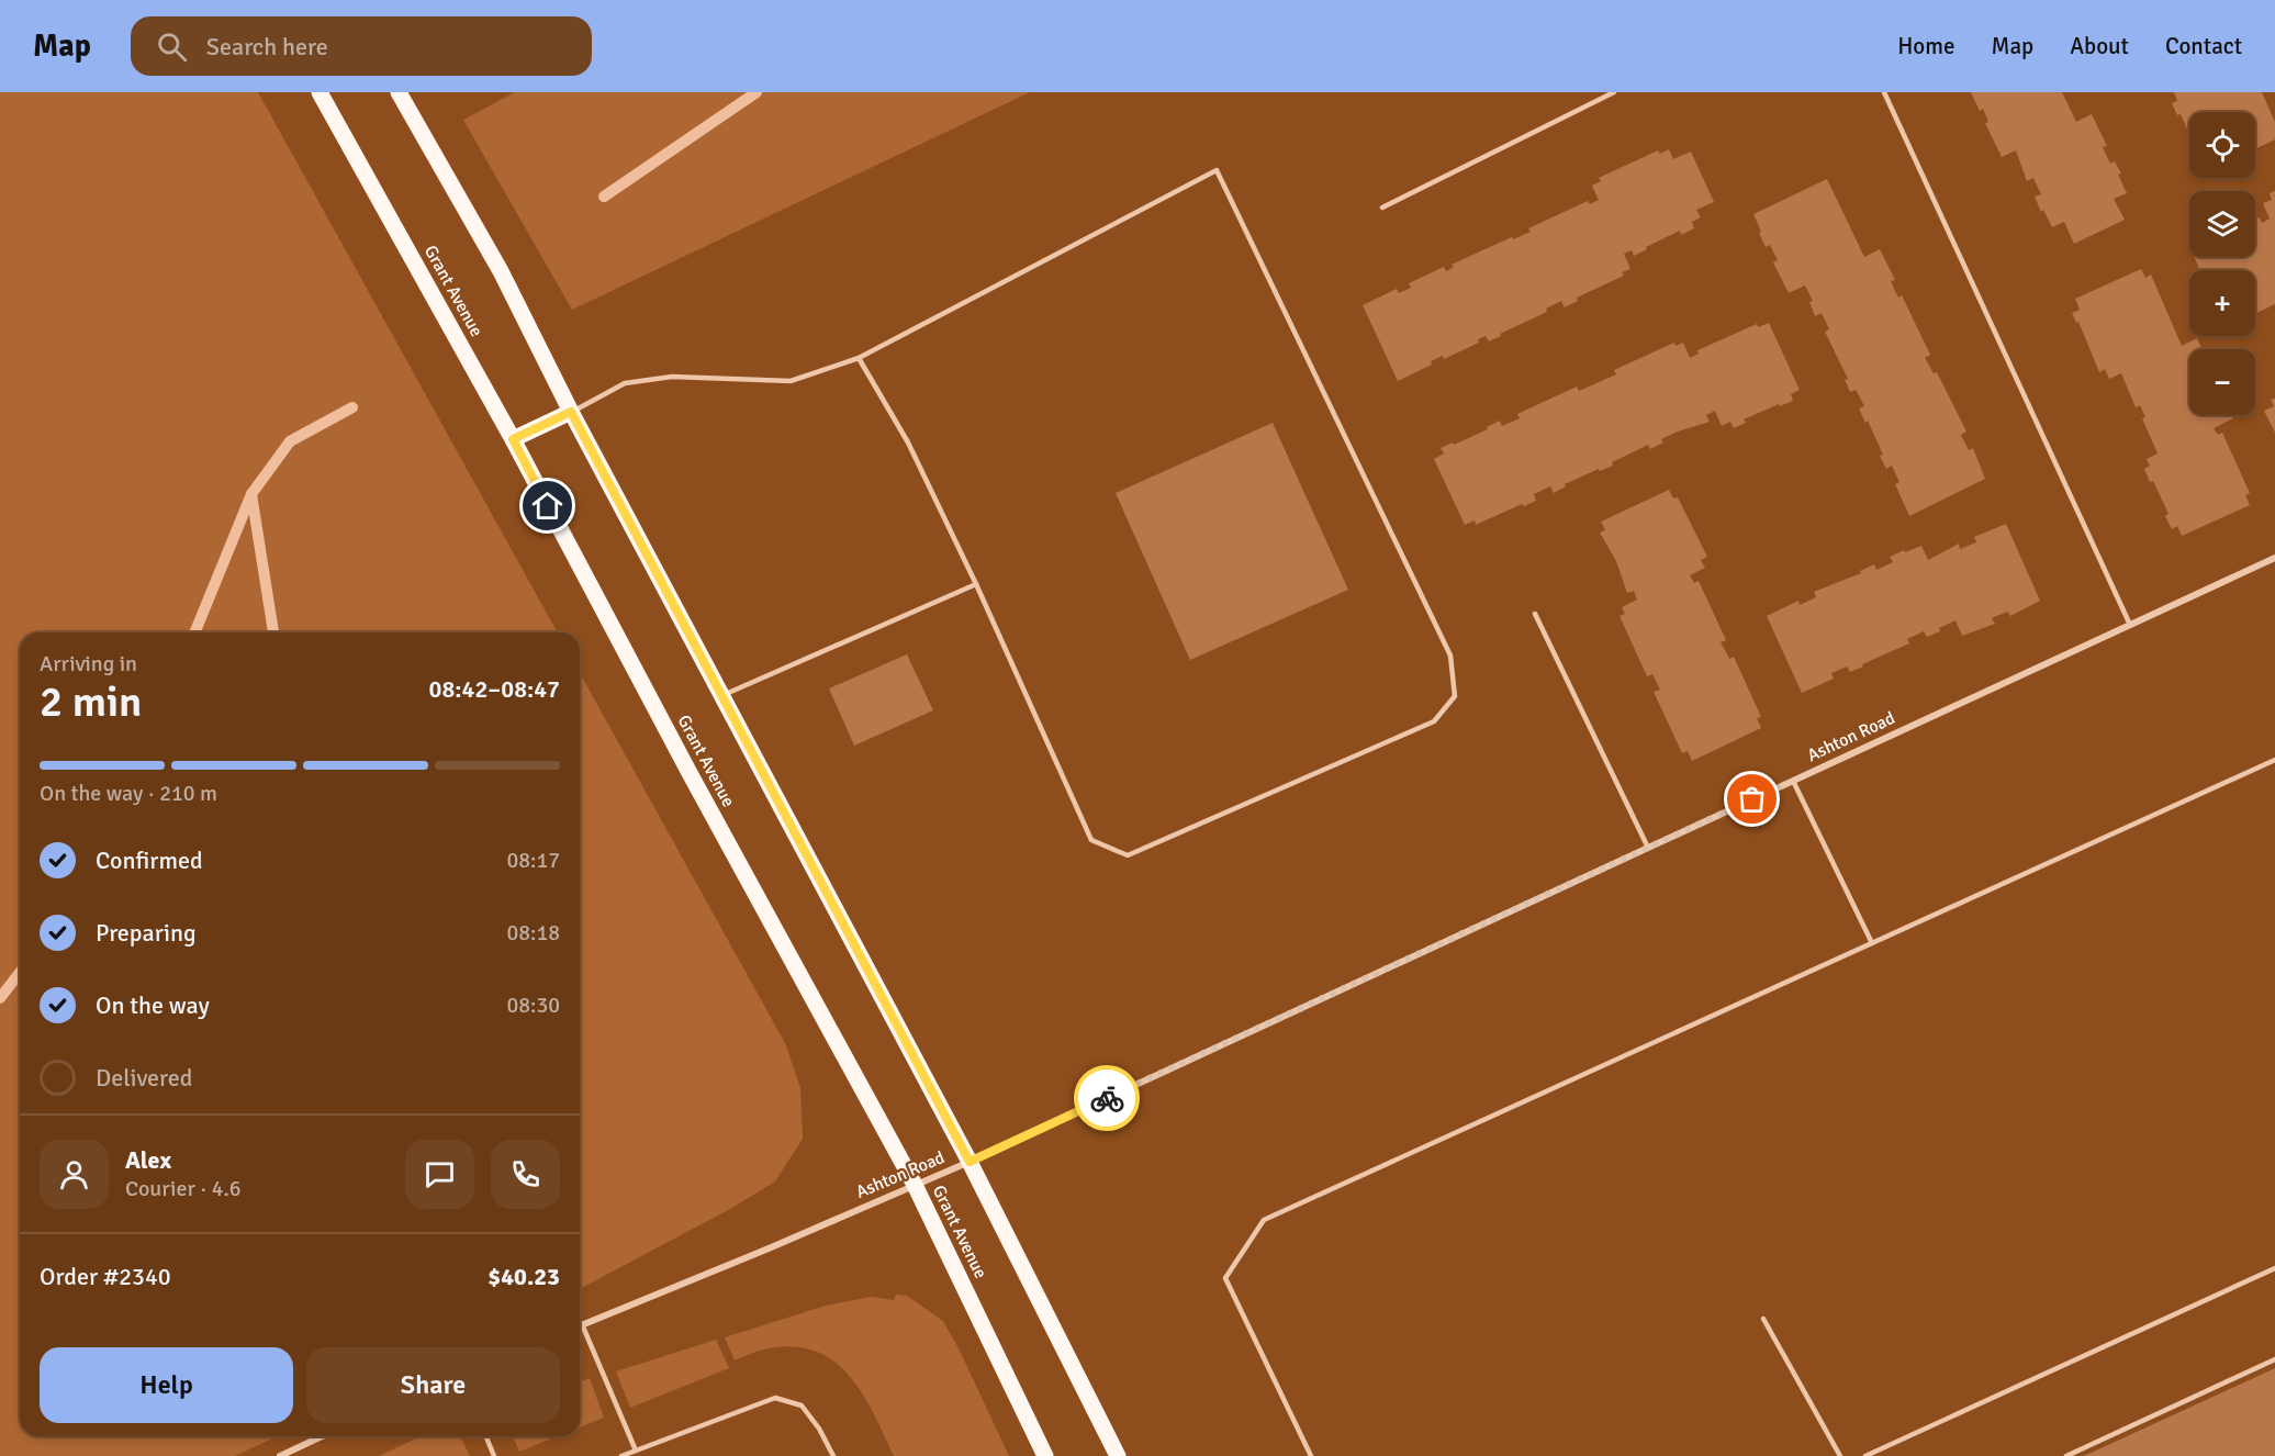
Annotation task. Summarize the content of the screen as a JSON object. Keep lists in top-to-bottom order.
{
  "streets": {
    "main road": ["Grant Avenue"],
    "street": ["Ashton Road"]
  },
  "crossings": [
    ["Grant Avenue", "Ashton Road"]
  ],
  "page": {
    "header": "Map",
    "search": "Search here",
    "nav": [
      "Home",
      "Map",
      "About",
      "Contact"
    ],
    "map_buttons": ["+", "−"],
    "heading": ["2 min", "Arriving in", "08:42–08:47"],
    "panel": [
      "Alex",
      "Courier · 4.6",
      "Order #2340",
      "$40.23"
    ],
    "bar": "On the way · 210 m",
    "list": [
      ["Confirmed", "08:17"],
      ["Preparing", "08:18"],
      ["On the way", "08:30"],
      "Delivered"
    ],
    "buttons": ["Help", "Share"]
  }
}
